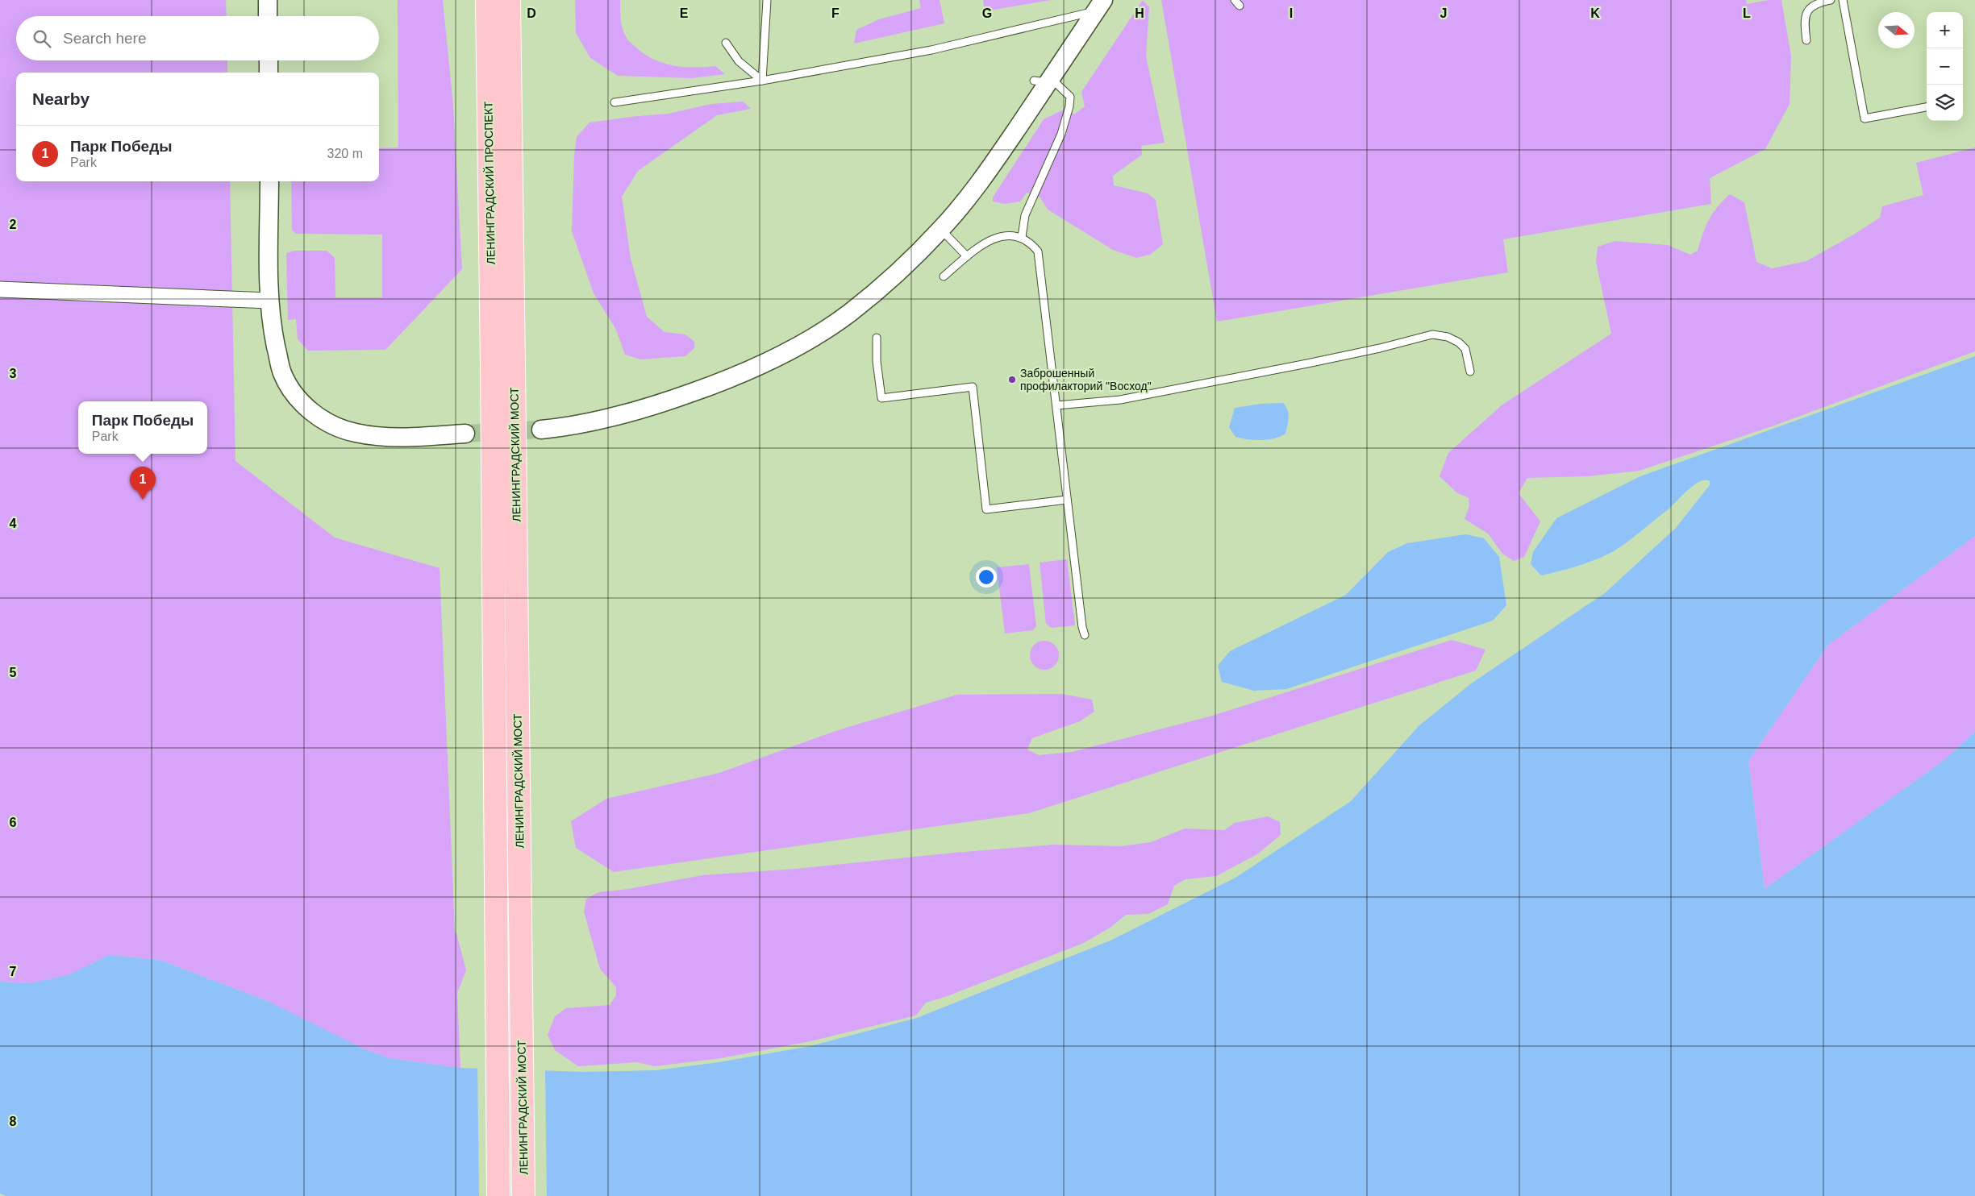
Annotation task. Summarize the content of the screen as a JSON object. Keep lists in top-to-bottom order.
{
  "streets": {
    "main road": ["ЛЕНИНГРАДСКИЙ ПРОСПЕКТ", "ЛЕНИНГРАДСКИЙ МОСТ"]
  },
  "crossings": [
    ["ЛЕНИНГРАДСКИЙ ПРОСПЕКТ", "ЛЕНИНГРАДСКИЙ МОСТ"]
  ],
  "places": ["Заброшенный профилакторий \"Восход\""],
  "north": "right",
  "page": {
    "map_buttons": ["+", "−"],
    "search": "Search here",
    "heading": "Nearby",
    "list": [
      {
        "mark": "1",
        "name": "Парк Победы",
        "note": "Park",
        "value": "320 m"
      }
    ],
    "popup": ["Парк Победы", "Park"],
    "pins": "1"
  },
  "grid": {
    "columns": [
      "D",
      "E",
      "F",
      "G",
      "H",
      "I",
      "J",
      "K",
      "L"
    ],
    "rows": [
      "2",
      "3",
      "4",
      "5",
      "6",
      "7",
      "8"
    ]
  }
}
